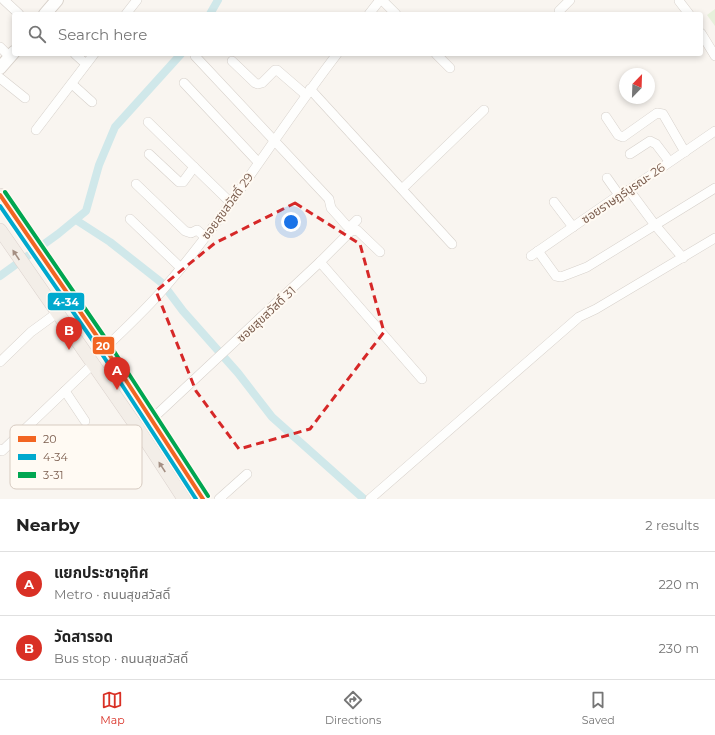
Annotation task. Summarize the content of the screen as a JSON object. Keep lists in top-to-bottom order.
{
  "streets": {
    "street": ["ซอยราษฎร์บูรณะ 26", "ซอยสุขสวัสดิ์ 29", "ซอยสุขสวัสดิ์ 31"]
  },
  "lines": ["transit line 3-31", "transit line 20", "transit line 4-34"],
  "legend": ["20", "4-34", "3-31"],
  "north": "top right",
  "page": {
    "search": "Search here",
    "pins": ["B", "A"],
    "heading": ["Nearby", "2 results"],
    "list": [
      {
        "mark": "A",
        "name": "แยกประชาอุทิศ",
        "note": "Metro · ถนนสุขสวัสดิ์",
        "value": "220 m"
      },
      {
        "mark": "B",
        "name": "วัดสารอด",
        "note": "Bus stop · ถนนสุขสวัสดิ์",
        "value": "230 m"
      }
    ],
    "nav": ["Map", "Directions", "Saved"]
  }
}
